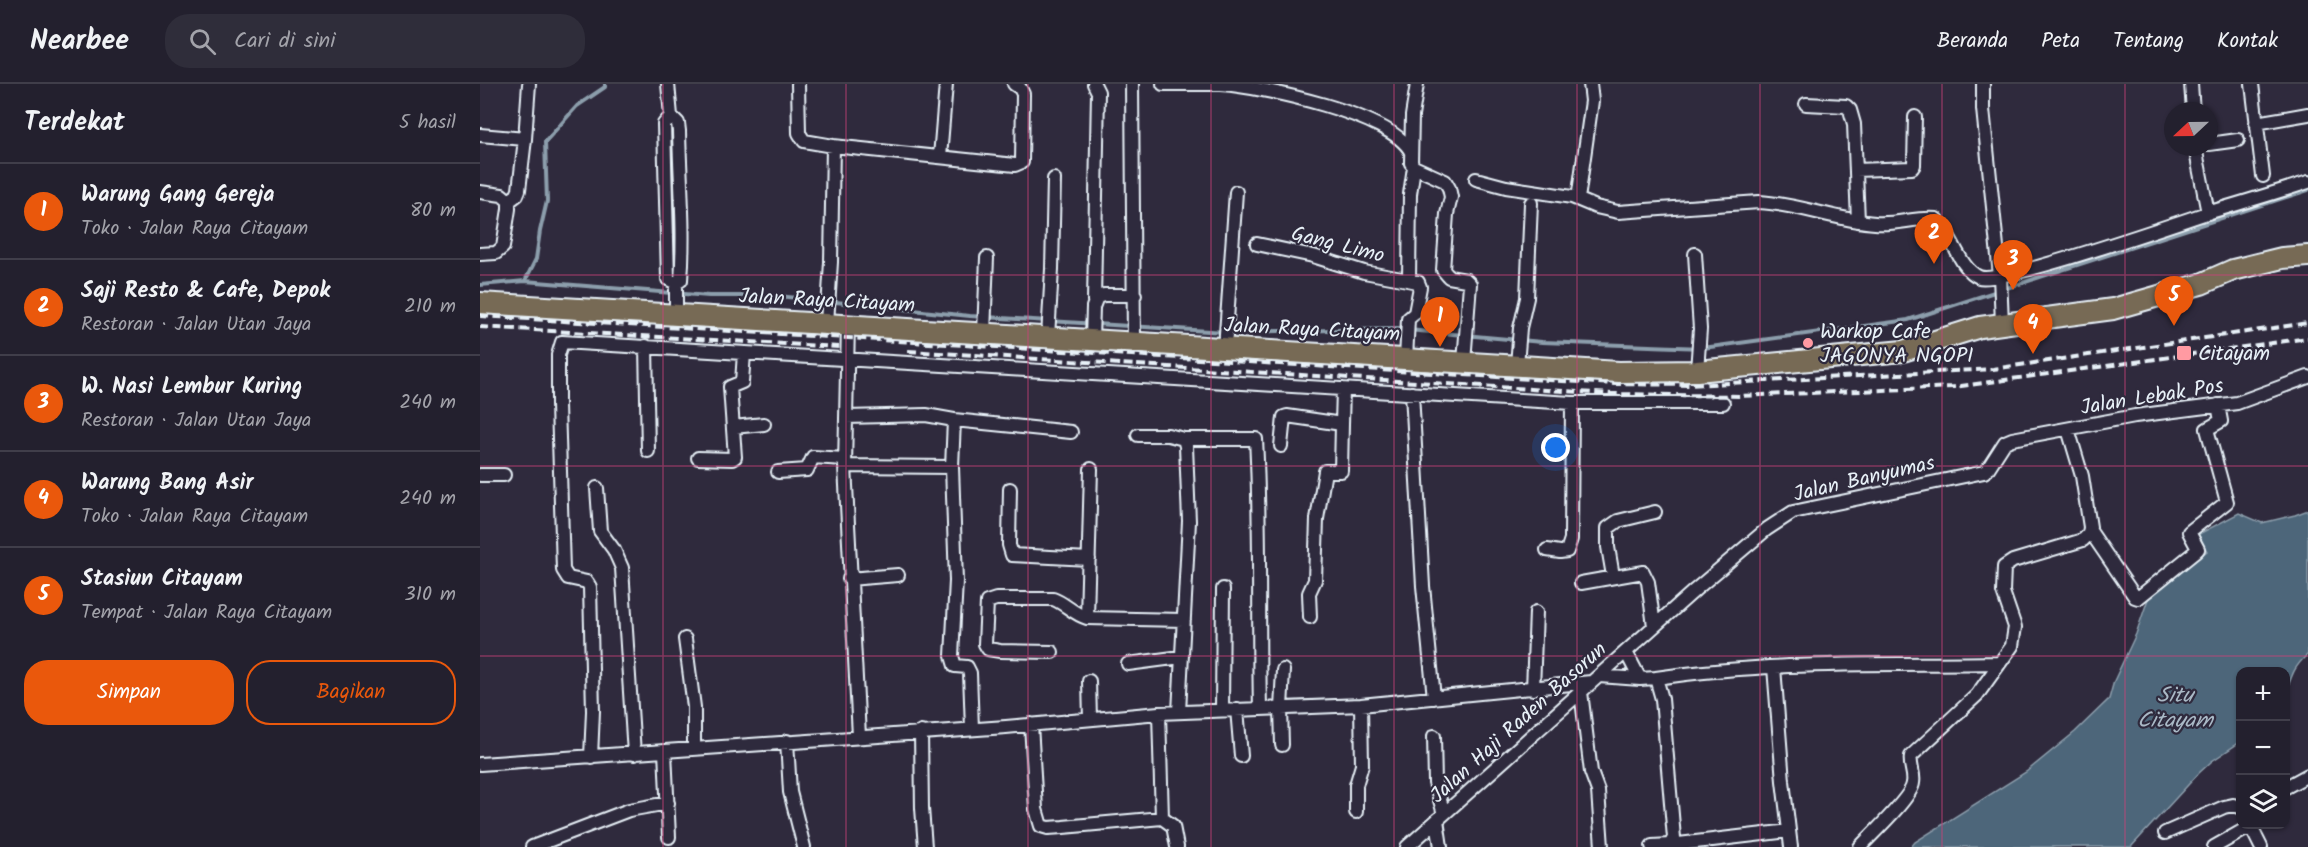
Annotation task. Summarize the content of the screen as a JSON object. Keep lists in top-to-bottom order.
{
  "streets": {
    "main road": ["Jalan Raya Citayam"],
    "street": [
      "Gang Limo",
      "Jalan Lebak Pos",
      "Jalan Banyumas",
      "Jalan Haji Raden Basorun"
    ]
  },
  "crossings": [
    ["Jalan Lebak Pos", "Jalan Banyumas"],
    ["Jalan Banyumas", "Jalan Haji Raden Basorun"]
  ],
  "water": ["Situ Citayam"],
  "places": {
    "other": ["Warkop Cafe JAGONYA NGOPI"],
    "transit": ["Citayam"]
  },
  "north": "left",
  "page": {
    "header": "Nearbee",
    "search": "Cari di sini",
    "nav": [
      "Beranda",
      "Peta",
      "Tentang",
      "Kontak"
    ],
    "heading": ["Terdekat", "5 hasil"],
    "list": [
      {
        "mark": "1",
        "name": "Warung Gang Gereja",
        "note": "Toko · Jalan Raya Citayam",
        "value": "80 m"
      },
      {
        "mark": "2",
        "name": "Saji Resto & Cafe, Depok",
        "note": "Restoran · Jalan Utan Jaya",
        "value": "210 m"
      },
      {
        "mark": "3",
        "name": "W. Nasi Lembur Kuring",
        "note": "Restoran · Jalan Utan Jaya",
        "value": "240 m"
      },
      {
        "mark": "4",
        "name": "Warung Bang Asir",
        "note": "Toko · Jalan Raya Citayam",
        "value": "240 m"
      },
      {
        "mark": "5",
        "name": "Stasiun Citayam",
        "note": "Tempat · Jalan Raya Citayam",
        "value": "310 m"
      }
    ],
    "pins": [
      "2",
      "3",
      "5",
      "1",
      "4"
    ],
    "buttons": ["Simpan", "Bagikan"],
    "map_buttons": ["+", "−"]
  }
}
